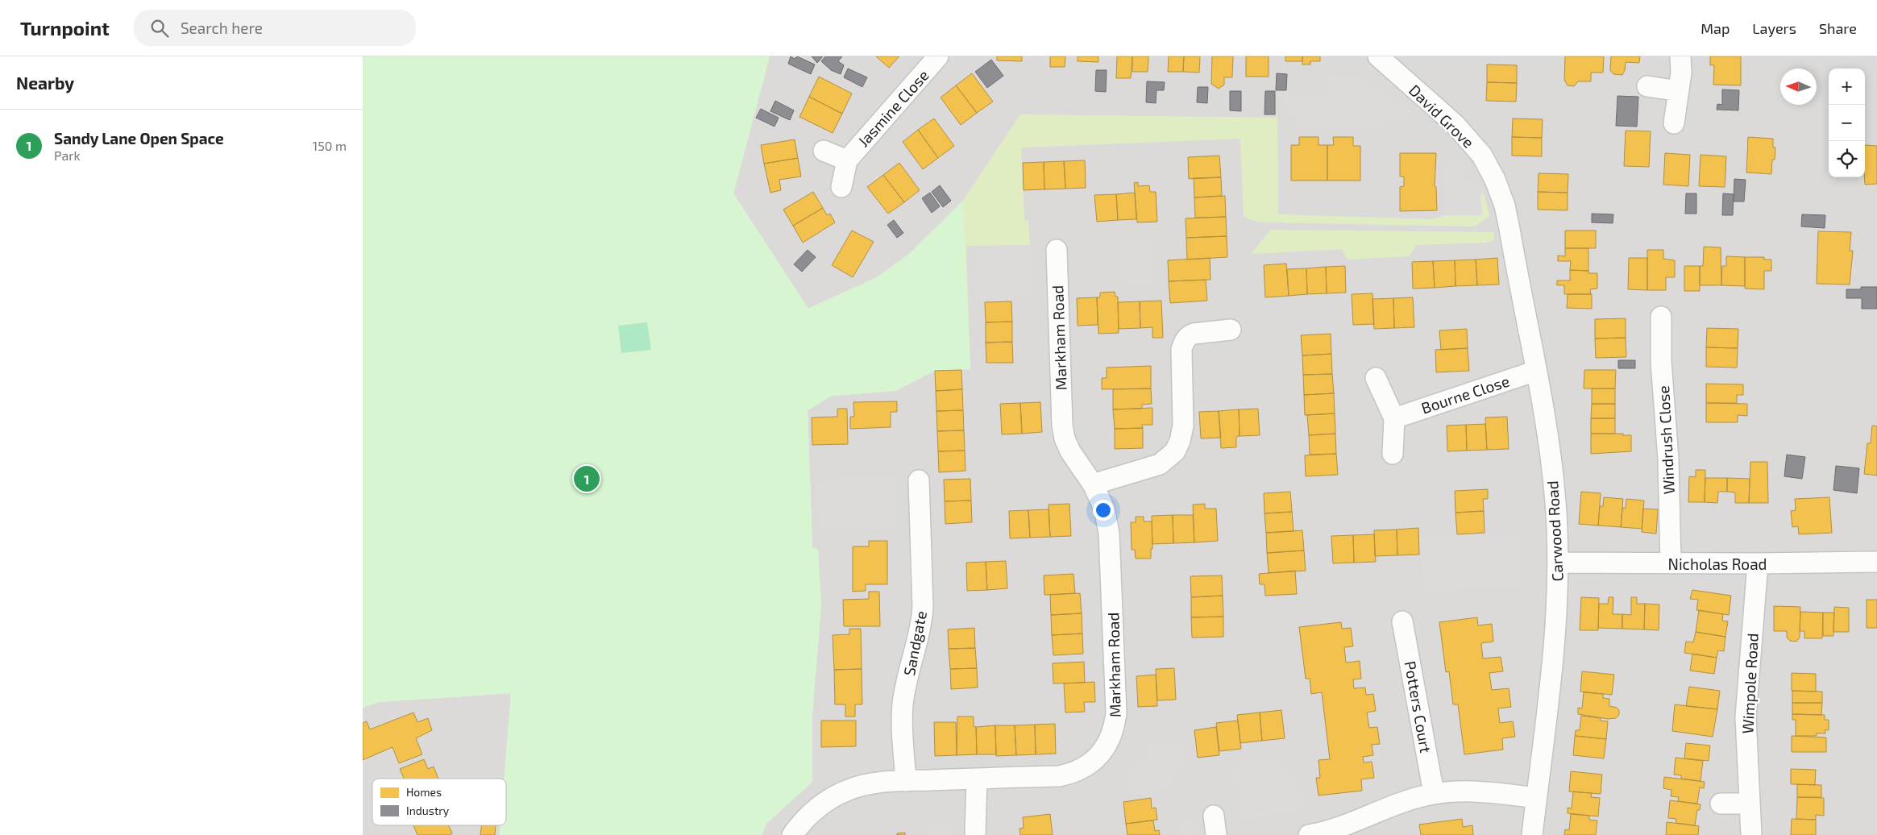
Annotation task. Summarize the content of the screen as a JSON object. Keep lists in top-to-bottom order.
{
  "streets": {
    "street": [
      "Jasmine Close",
      "David Grove",
      "Markham Road",
      "Bourne Close",
      "Windrush Close",
      "Carwood Road",
      "Nicholas Road",
      "Sandgate",
      "Wimpole Road",
      "Potters Court"
    ]
  },
  "crossings": [
    ["David Grove", "Carwood Road"],
    ["Markham Road", "Sandgate"],
    ["Bourne Close", "Carwood Road"],
    ["Windrush Close", "Nicholas Road"],
    ["Carwood Road", "Nicholas Road"],
    ["Nicholas Road", "Wimpole Road"]
  ],
  "legend": ["Homes", "Industry"],
  "north": "left",
  "page": {
    "header": "Turnpoint",
    "search": "Search here",
    "nav": ["Map", "Layers", "Share"],
    "heading": "Nearby",
    "map_buttons": ["+", "−"],
    "list": [
      {
        "mark": "1",
        "name": "Sandy Lane Open Space",
        "note": "Park",
        "value": "150 m"
      }
    ],
    "pins": "1"
  }
}
